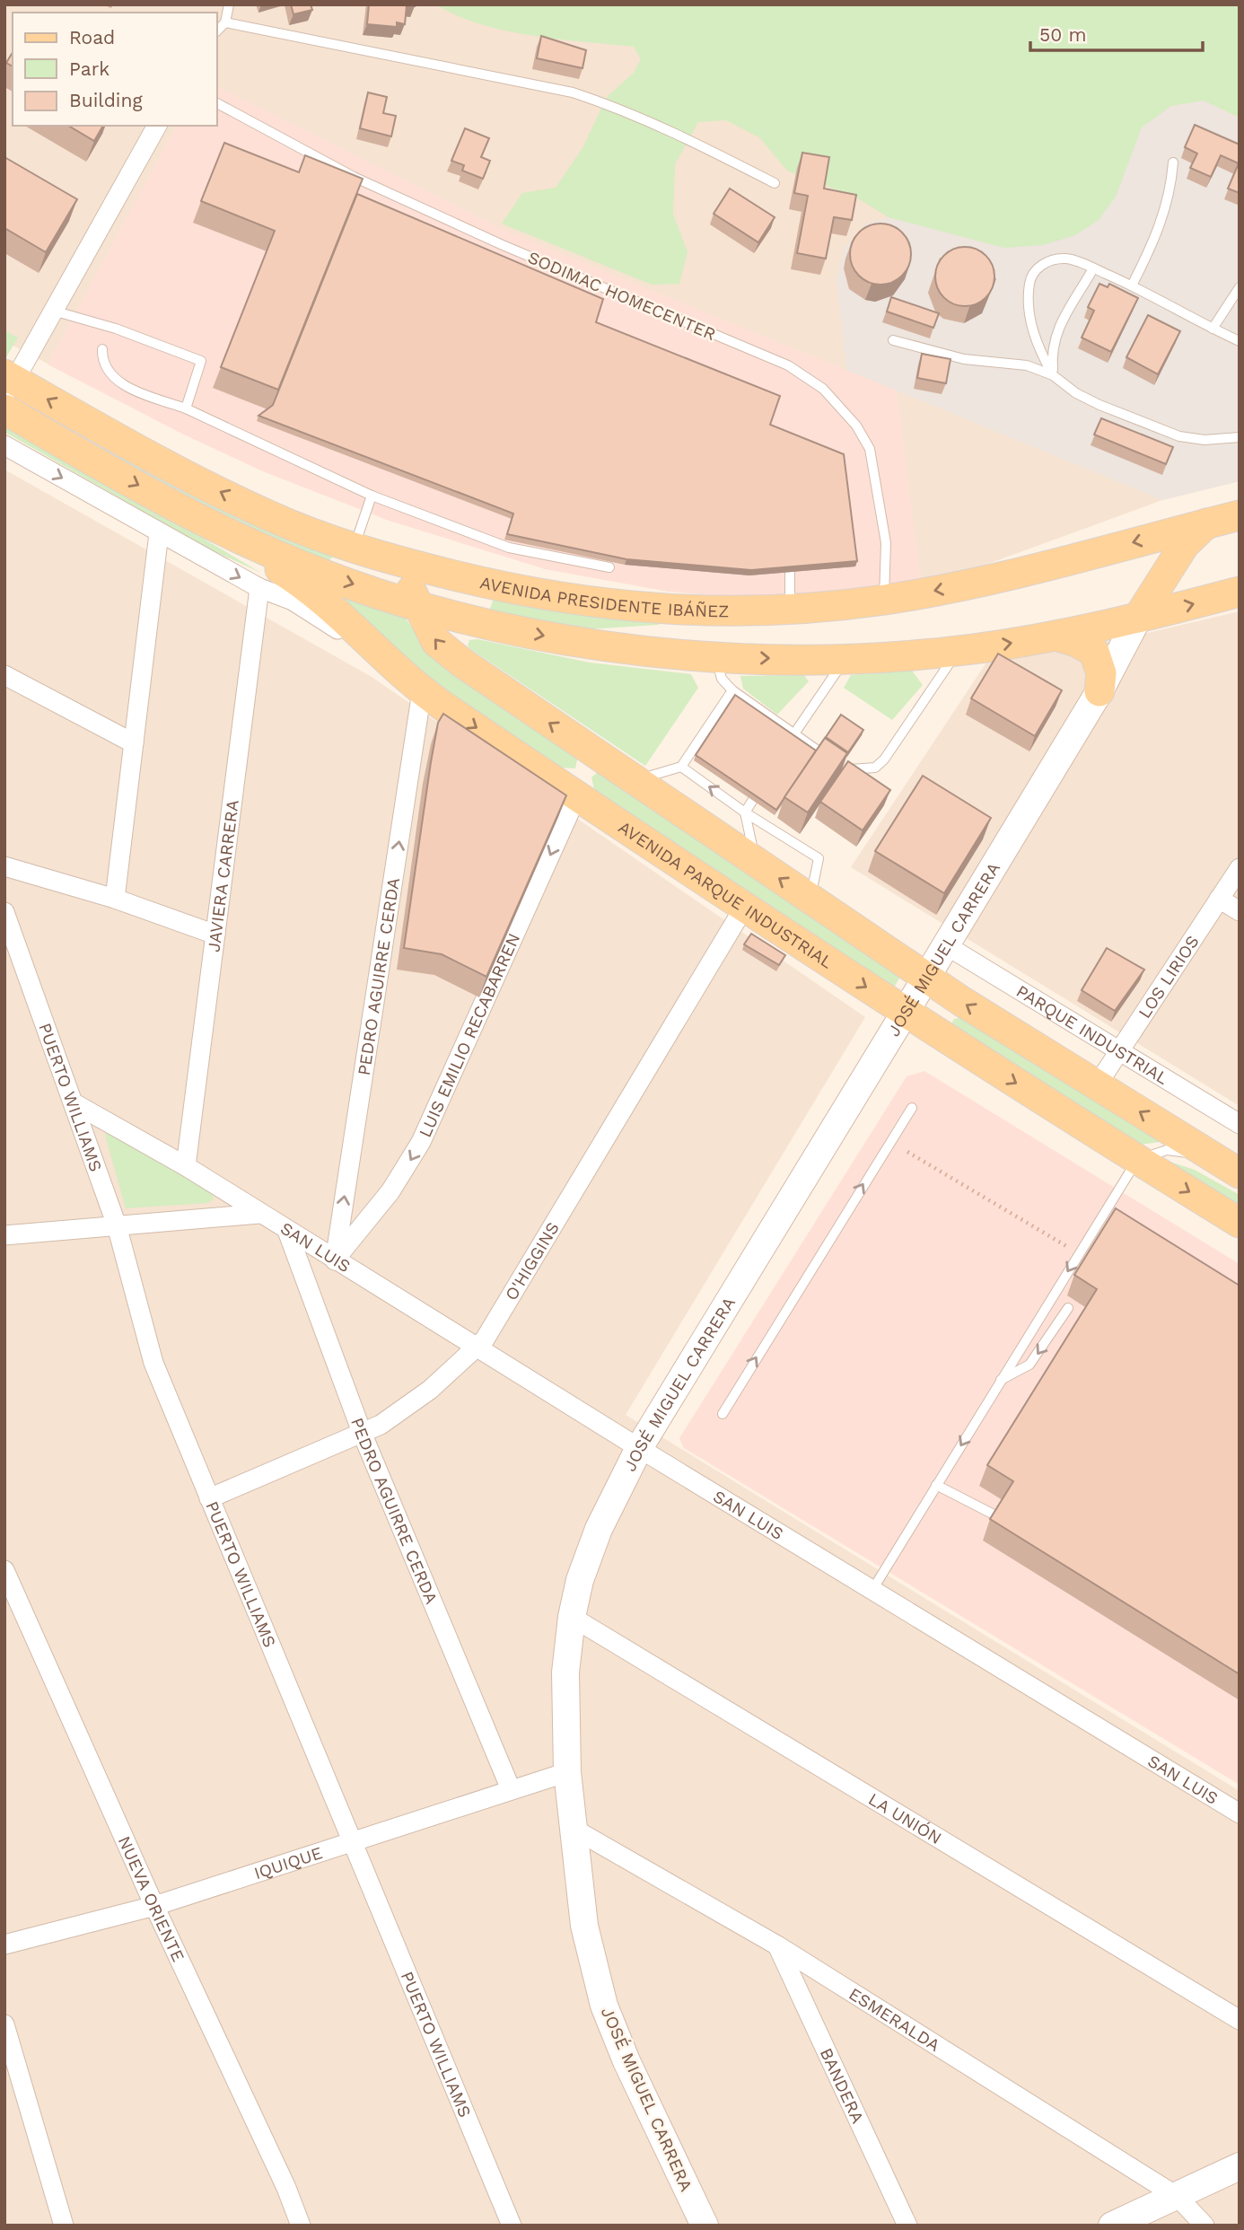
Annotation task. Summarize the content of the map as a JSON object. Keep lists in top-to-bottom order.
{
  "streets": {
    "main road": ["AVENIDA PRESIDENTE IBÁÑEZ", "AVENIDA PARQUE INDUSTRIAL"],
    "street": [
      "JAVIERA CARRERA",
      "JOSÉ MIGUEL CARRERA",
      "PEDRO AGUIRRE CERDA",
      "LOS LIRIOS",
      "PARQUE INDUSTRIAL",
      "LUIS EMILIO RECABARREN",
      "PUERTO WILLIAMS",
      "SAN LUIS",
      "O'HIGGINS",
      "LA UNIÓN",
      "IQUIQUE",
      "NUEVA ORIENTE",
      "ESMERALDA",
      "BANDERA"
    ],
    "lane": ["SODIMAC HOMECENTER"]
  },
  "crossings": [
    ["SODIMAC HOMECENTER", "AVENIDA PRESIDENTE IBÁÑEZ"],
    ["JAVIERA CARRERA", "SAN LUIS"],
    ["AVENIDA PARQUE INDUSTRIAL", "JOSÉ MIGUEL CARRERA"],
    ["AVENIDA PARQUE INDUSTRIAL", "PEDRO AGUIRRE CERDA"],
    ["AVENIDA PARQUE INDUSTRIAL", "LUIS EMILIO RECABARREN"],
    ["AVENIDA PARQUE INDUSTRIAL", "O'HIGGINS"],
    ["JOSÉ MIGUEL CARRERA", "PARQUE INDUSTRIAL"],
    ["JOSÉ MIGUEL CARRERA", "SAN LUIS"],
    ["JOSÉ MIGUEL CARRERA", "LA UNIÓN"],
    ["JOSÉ MIGUEL CARRERA", "IQUIQUE"],
    ["JOSÉ MIGUEL CARRERA", "ESMERALDA"],
    ["PEDRO AGUIRRE CERDA", "LUIS EMILIO RECABARREN"],
    ["PEDRO AGUIRRE CERDA", "SAN LUIS"],
    ["PEDRO AGUIRRE CERDA", "O'HIGGINS"],
    ["PEDRO AGUIRRE CERDA", "IQUIQUE"],
    ["LOS LIRIOS", "PARQUE INDUSTRIAL"],
    ["LUIS EMILIO RECABARREN", "SAN LUIS"],
    ["PUERTO WILLIAMS", "SAN LUIS"],
    ["PUERTO WILLIAMS", "O'HIGGINS"],
    ["PUERTO WILLIAMS", "IQUIQUE"],
    ["SAN LUIS", "O'HIGGINS"],
    ["IQUIQUE", "NUEVA ORIENTE"],
    ["ESMERALDA", "BANDERA"]
  ],
  "one_way": ["PEDRO AGUIRRE CERDA", "LUIS EMILIO RECABARREN"],
  "legend": ["Road", "Park", "Building"],
  "scale_bar": "50 m"
}
